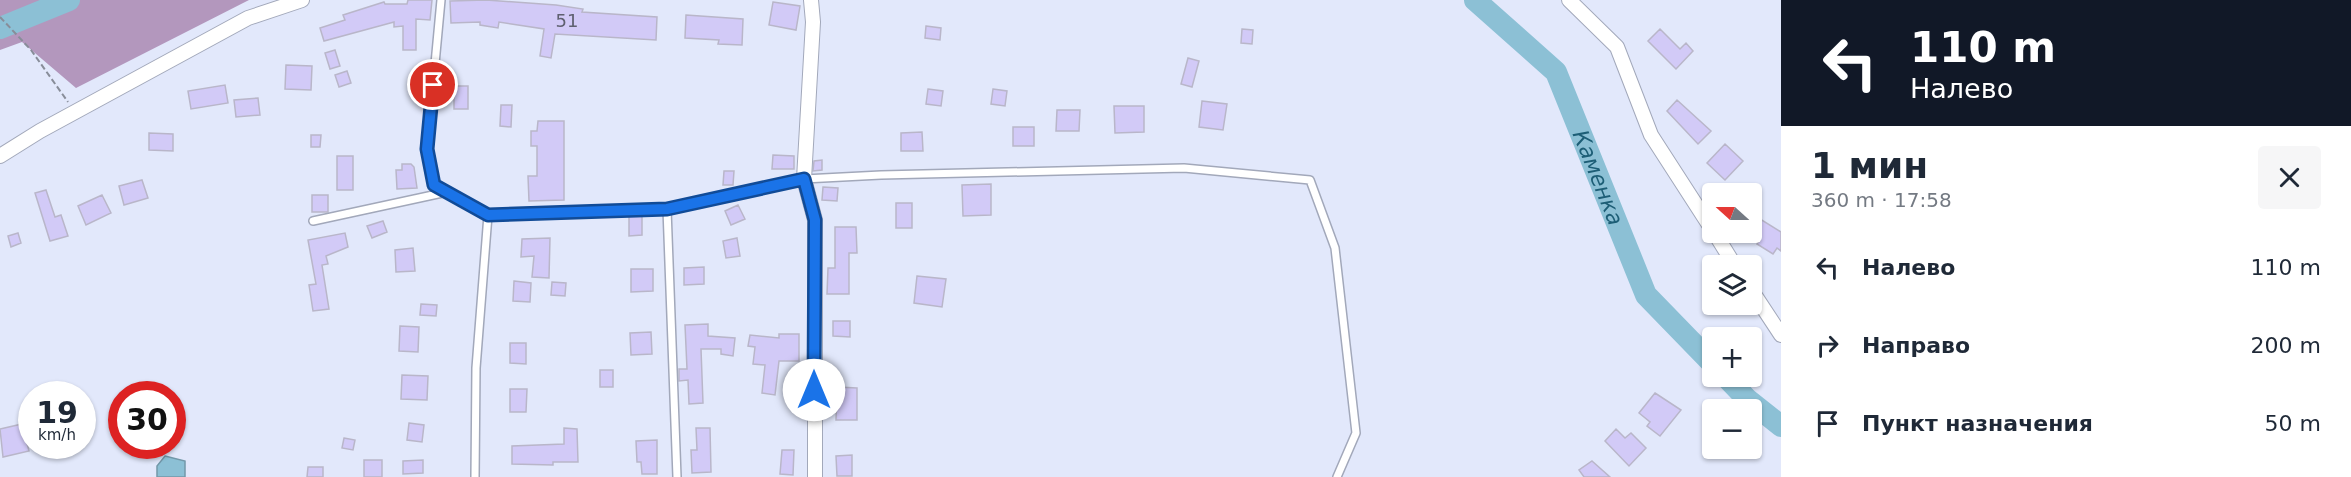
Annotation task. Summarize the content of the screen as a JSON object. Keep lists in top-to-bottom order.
{
  "water": ["Каменка"],
  "house_numbers": ["51"],
  "north": "left",
  "page": {
    "turn": ["110 m", "Налево"],
    "heading": ["1 мин", "360 m · 17:58"],
    "map_buttons": ["+", "−"],
    "list": [
      {
        "name": "Налево",
        "value": "110 m"
      },
      {
        "name": "Направо",
        "value": "200 m"
      },
      {
        "name": "Пункт назначения",
        "value": "50 m"
      }
    ],
    "speed": "19 km/h",
    "limit": "30"
  }
}
